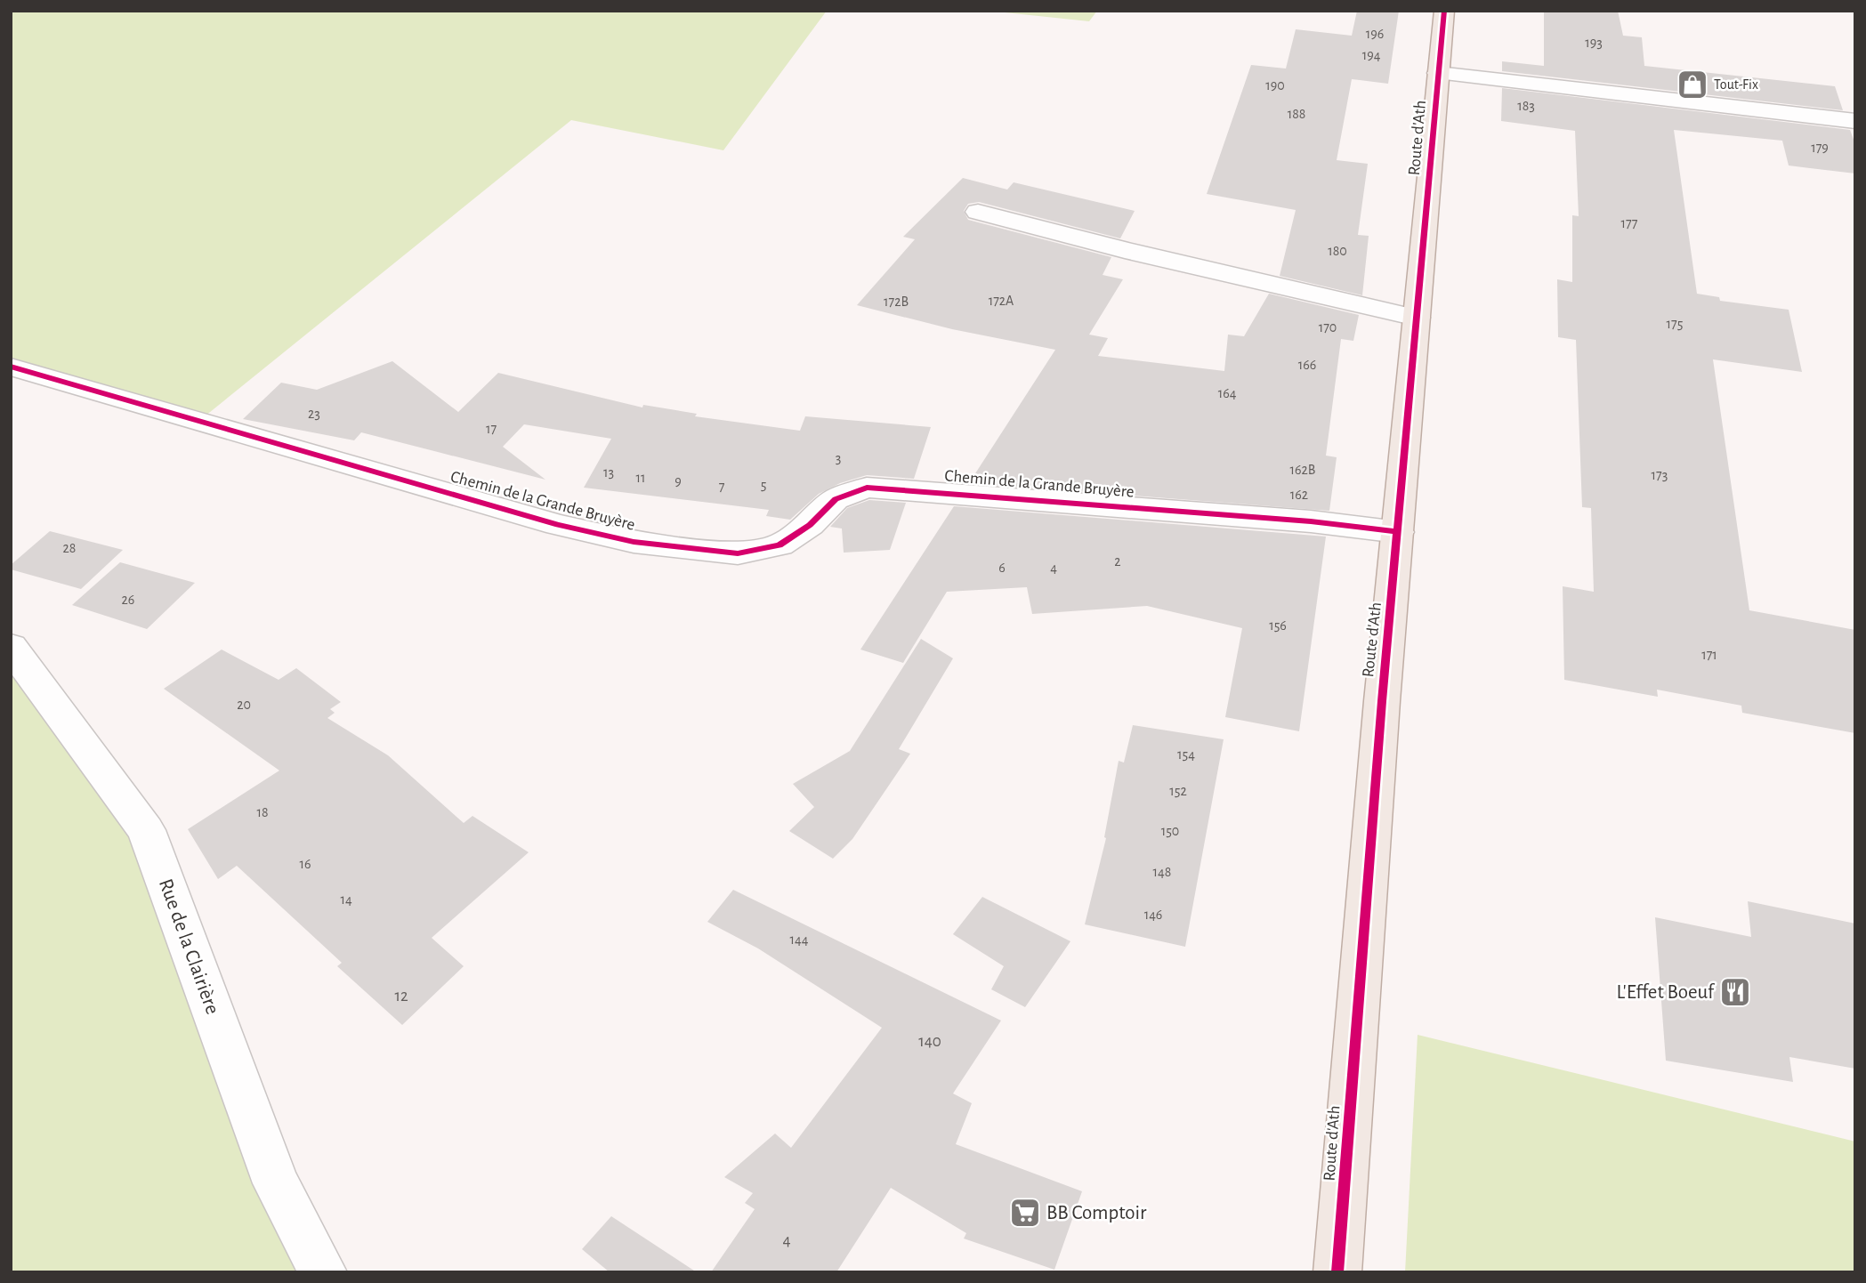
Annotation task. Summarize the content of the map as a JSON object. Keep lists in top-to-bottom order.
{
  "streets": {
    "main road": ["Route d'Ath"],
    "street": ["Chemin de la Grande Bruyère", "Rue de la Clairière"]
  },
  "crossings": [
    ["Route d'Ath", "Chemin de la Grande Bruyère"]
  ],
  "places": {
    "shop": ["Tout-Fix"],
    "restaurant": ["L'Effet Boeuf"],
    "supermarket": ["BB Comptoir"]
  },
  "house_numbers": [
    "196",
    "193",
    "194",
    "190",
    "183",
    "188",
    "179",
    "177",
    "180",
    "172A",
    "172B",
    "175",
    "170",
    "166",
    "164",
    "23",
    "17",
    "3",
    "162B",
    "13",
    "173",
    "11",
    "9",
    "5",
    "7",
    "162",
    "28",
    "2",
    "6",
    "4",
    "26",
    "156",
    "171",
    "20",
    "154",
    "152",
    "18",
    "150",
    "16",
    "148",
    "14",
    "146",
    "144",
    "12",
    "140",
    "4"
  ]
}
